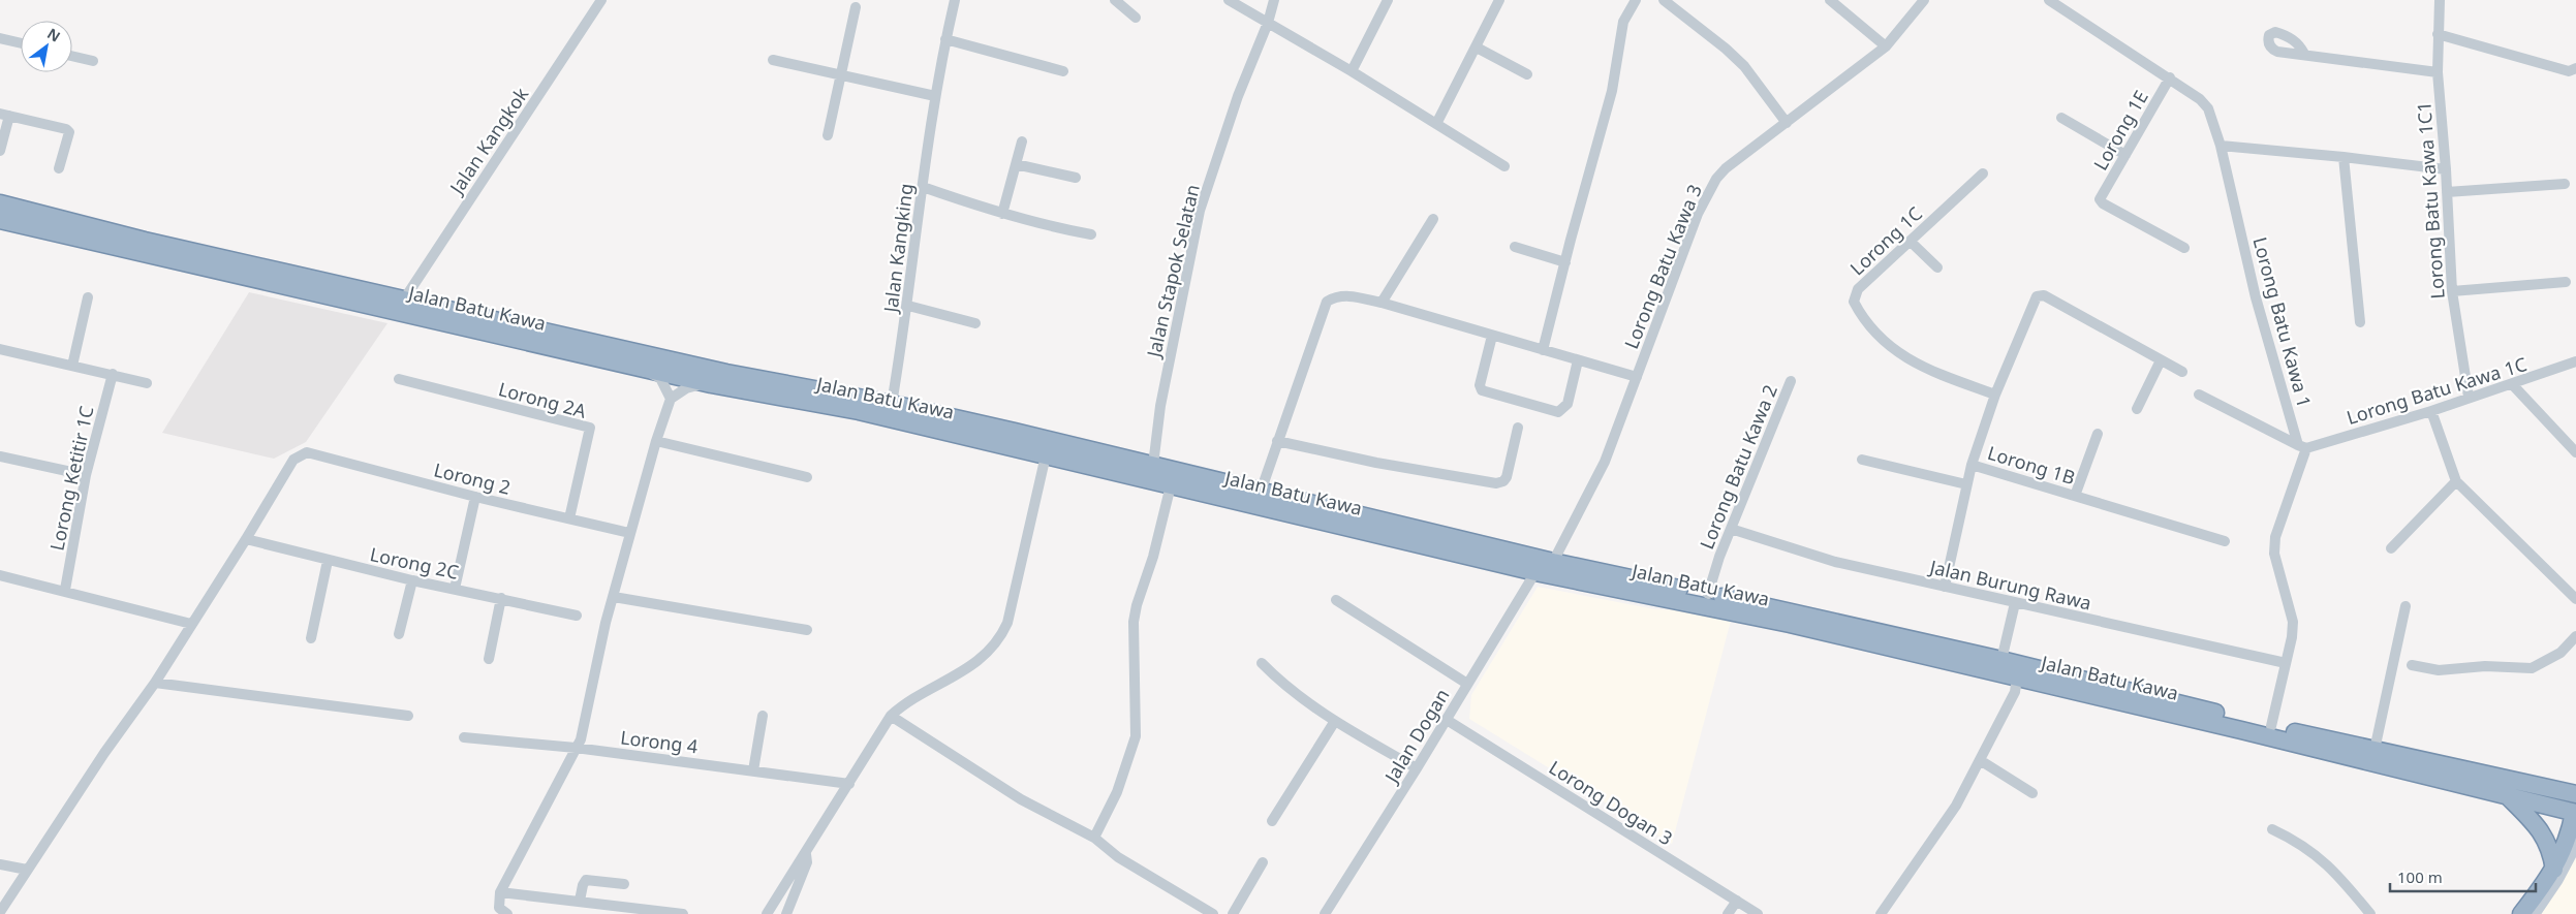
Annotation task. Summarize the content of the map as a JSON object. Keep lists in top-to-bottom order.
{
  "streets": {
    "highway": ["Jalan Batu Kawa"],
    "street": [
      "Lorong 1E",
      "Jalan Kangkok",
      "Lorong Batu Kawa 1C1",
      "Lorong 1C",
      "Jalan Kangking",
      "Lorong Batu Kawa 3",
      "Jalan Stapok Selatan",
      "Lorong Batu Kawa 1",
      "Lorong Batu Kawa 1C",
      "Lorong 2A",
      "Lorong 1B",
      "Lorong Batu Kawa 2",
      "Lorong Ketitir 1C",
      "Lorong 2",
      "Lorong 2C",
      "Jalan Burung Rawa",
      "Jalan Dogan",
      "Lorong 4",
      "Lorong Dogan 3"
    ]
  },
  "crossings": [
    ["Lorong 1E", "Lorong Batu Kawa 1"],
    ["Jalan Kangkok", "Jalan Batu Kawa"],
    ["Lorong Batu Kawa 1C1", "Lorong Batu Kawa 1C"],
    ["Lorong 1C", "Lorong 1B"],
    ["Jalan Kangking", "Jalan Batu Kawa"],
    ["Lorong Batu Kawa 3", "Jalan Batu Kawa"],
    ["Jalan Stapok Selatan", "Jalan Batu Kawa"],
    ["Jalan Batu Kawa", "Lorong Batu Kawa 2"],
    ["Jalan Batu Kawa", "Jalan Dogan"],
    ["Lorong Batu Kawa 1", "Lorong Batu Kawa 1C"],
    ["Lorong 2A", "Lorong 2"],
    ["Lorong Batu Kawa 2", "Jalan Burung Rawa"],
    ["Lorong 2", "Lorong 2C"],
    ["Jalan Dogan", "Lorong Dogan 3"]
  ],
  "scale_bar": "100 m",
  "north": "top right"
}
